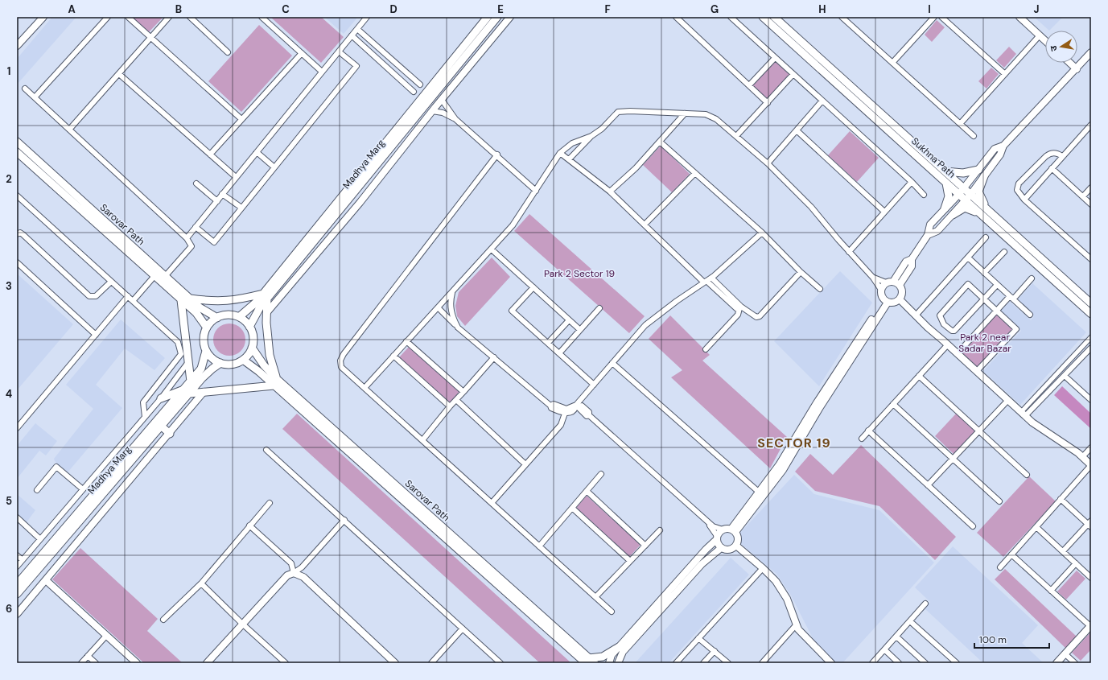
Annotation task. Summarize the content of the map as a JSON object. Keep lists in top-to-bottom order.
{
  "streets": {
    "main road": ["Sukhna Path", "Madhya Marg", "Sarovar Path"]
  },
  "crossings": [
    ["Madhya Marg", "Sarovar Path"]
  ],
  "districts": ["SECTOR 19"],
  "parks": ["Park 2 Sector 19", "Park 2 near Sadar Bazar"],
  "scale_bar": "100 m",
  "north": "left",
  "grid": {
    "columns": [
      "A",
      "B",
      "C",
      "D",
      "E",
      "F",
      "G",
      "H",
      "I",
      "J"
    ],
    "rows": [
      "1",
      "2",
      "3",
      "4",
      "5",
      "6"
    ]
  }
}
